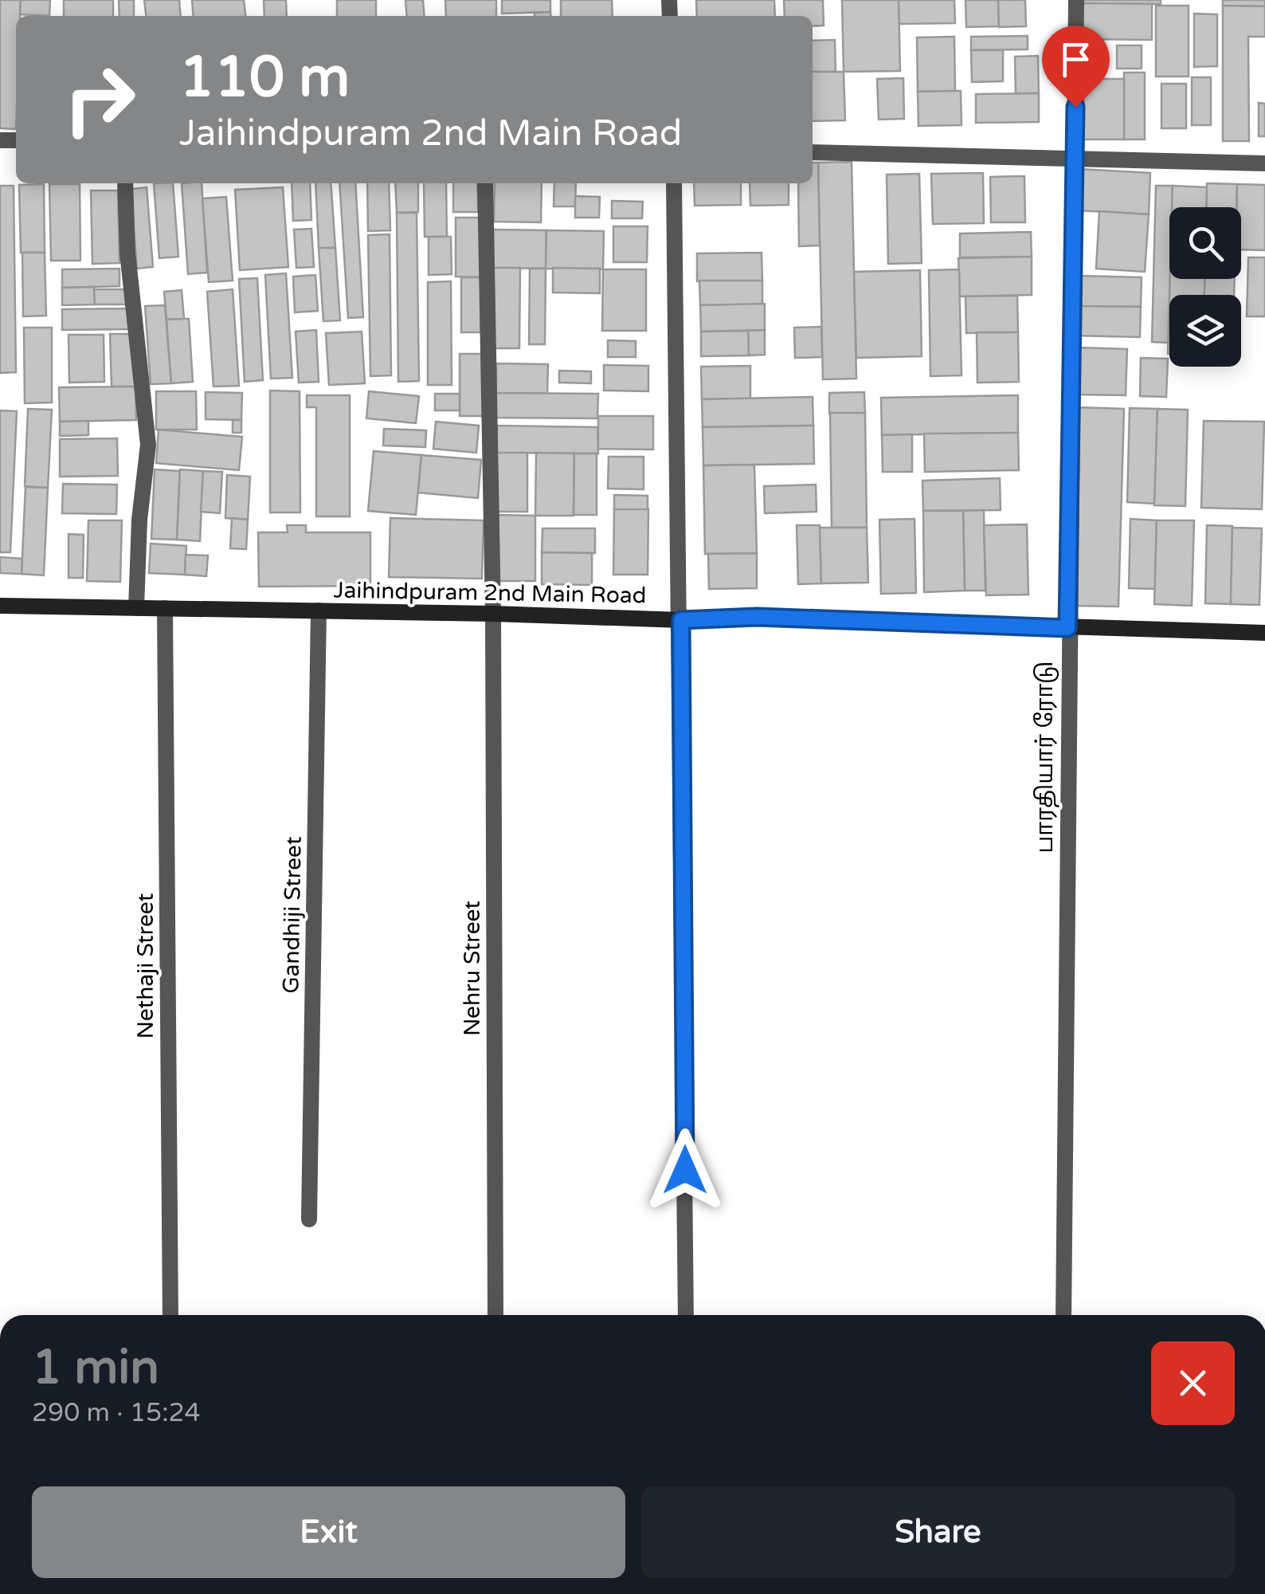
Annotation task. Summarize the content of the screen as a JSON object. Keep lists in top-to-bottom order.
{
  "streets": {
    "street": [
      "Jaihindpuram 2nd Main Road",
      "பாரதியார் ரோடு",
      "Gandhiji Street",
      "Nethaji Street",
      "Nehru Street"
    ]
  },
  "crossings": [
    ["Jaihindpuram 2nd Main Road", "பாரதியார் ரோடு"],
    ["Jaihindpuram 2nd Main Road", "Gandhiji Street"],
    ["Jaihindpuram 2nd Main Road", "Nethaji Street"],
    ["Jaihindpuram 2nd Main Road", "Nehru Street"]
  ],
  "page": {
    "turn": ["110 m", "Jaihindpuram 2nd Main Road"],
    "heading": ["1 min", "290 m · 15:24"],
    "buttons": ["Exit", "Share"]
  }
}
